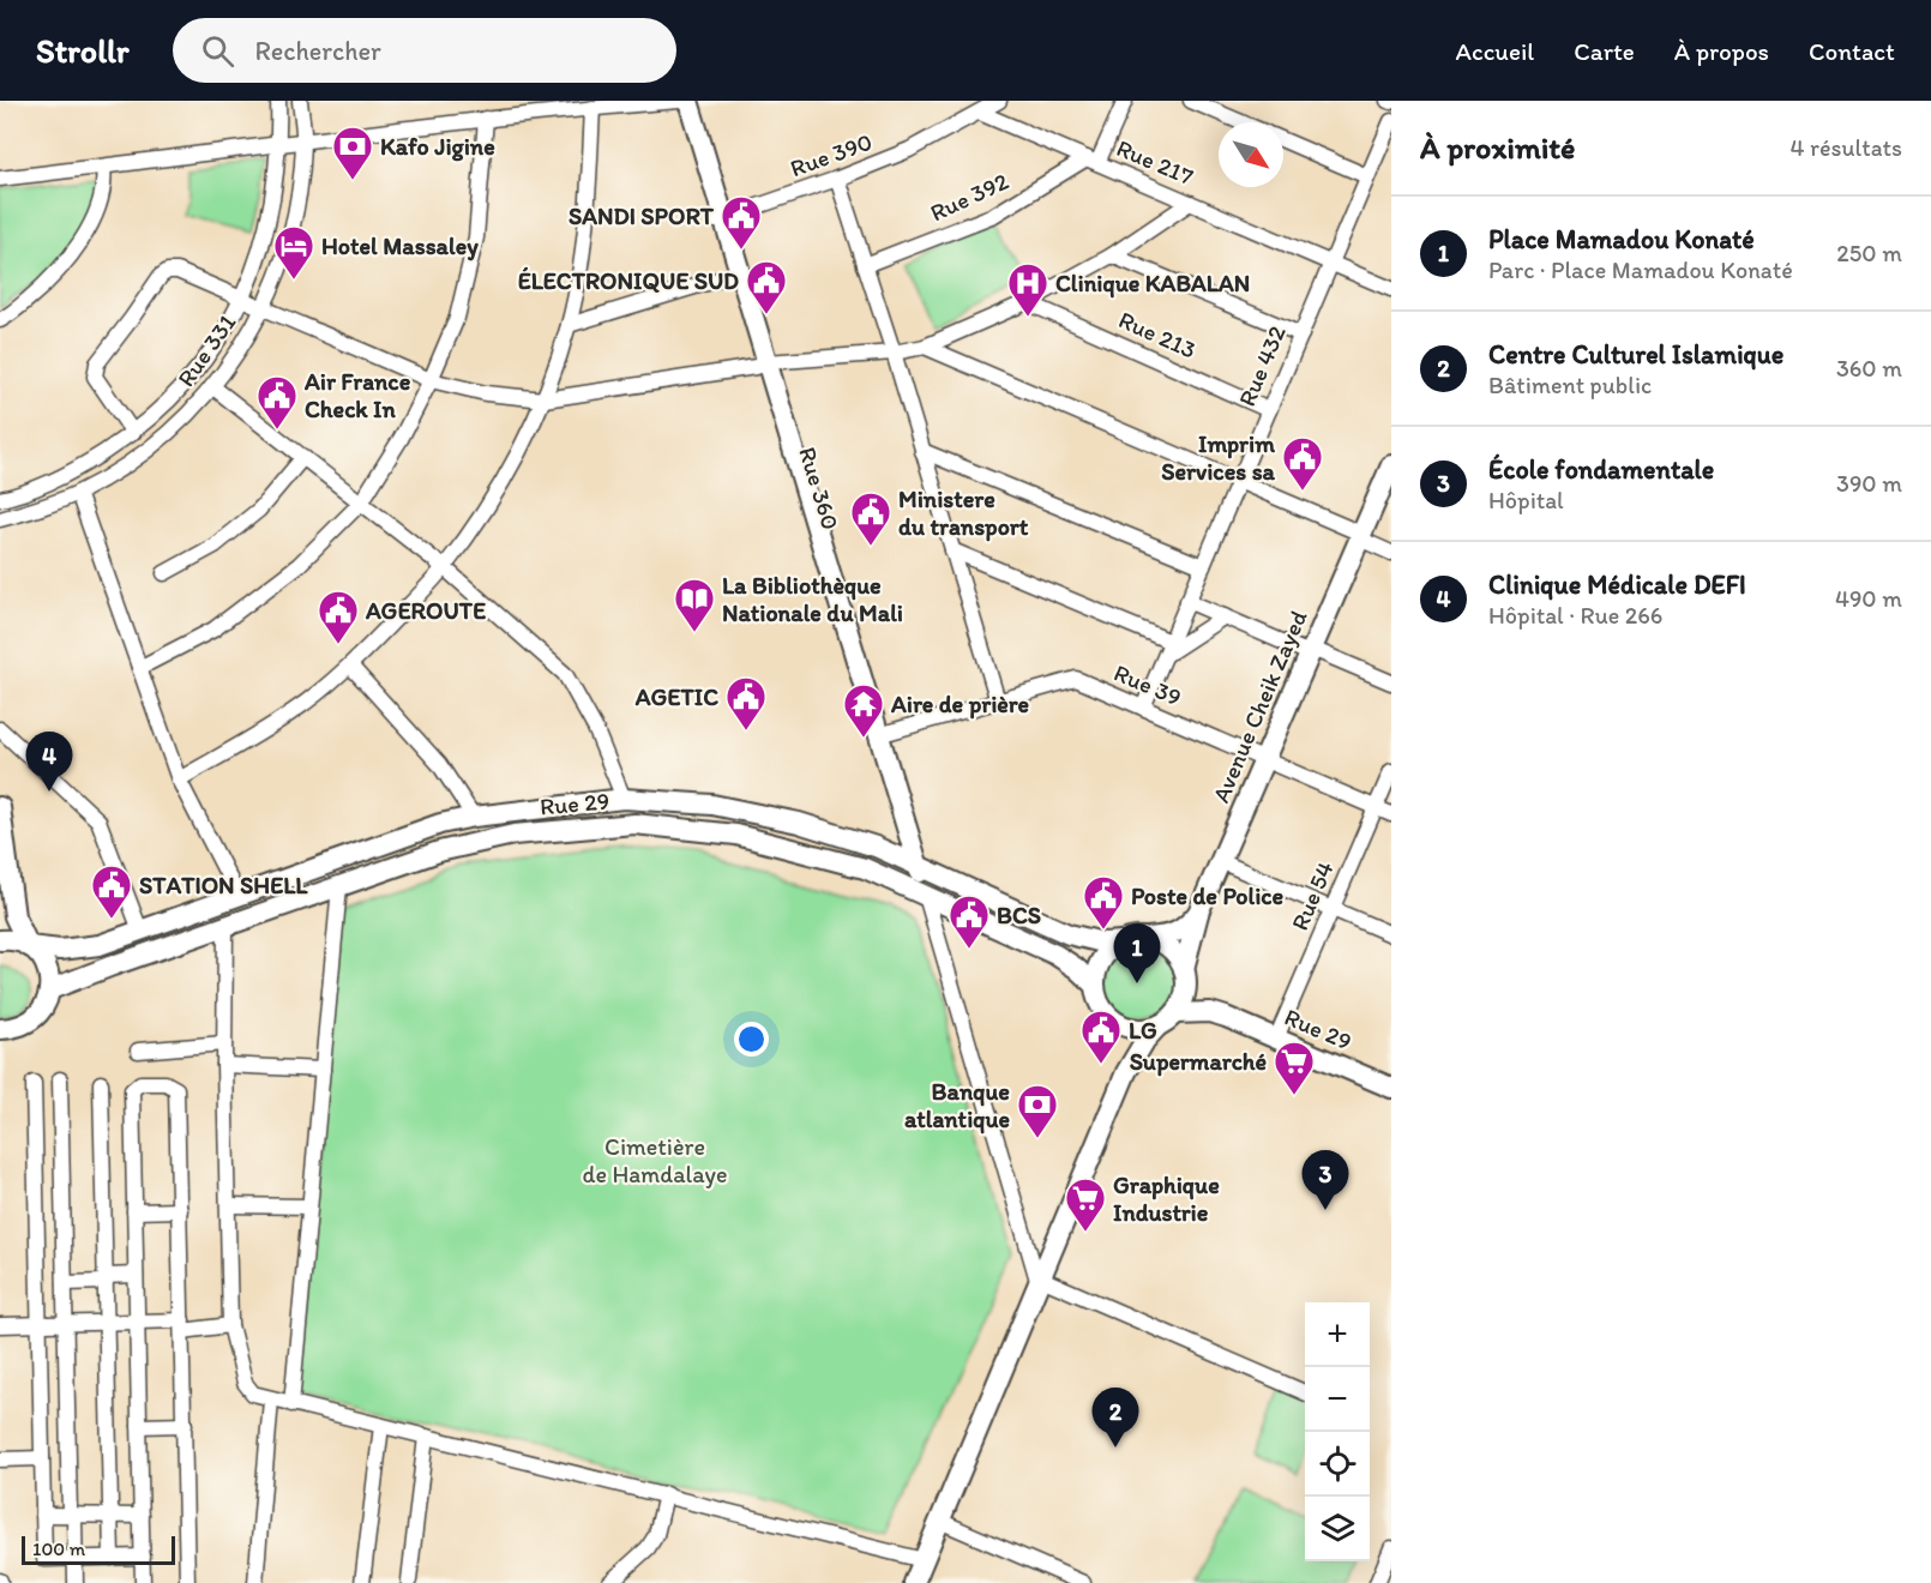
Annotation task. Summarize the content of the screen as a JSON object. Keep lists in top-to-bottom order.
{
  "streets": {
    "main road": ["Rue 360", "Avenue Cheik Zayed", "Rue 29"],
    "street": [
      "Rue 390",
      "Rue 217",
      "Rue 392",
      "Rue 213",
      "Rue 331",
      "Rue 432",
      "Rue 39",
      "Rue 54"
    ]
  },
  "crossings": [
    ["Rue 390", "Rue 217"],
    ["Rue 390", "Rue 360"],
    ["Rue 217", "Rue 392"],
    ["Rue 217", "Rue 432"],
    ["Rue 213", "Rue 432"],
    ["Rue 432", "Rue 39"],
    ["Rue 360", "Rue 29"],
    ["Rue 39", "Avenue Cheik Zayed"],
    ["Rue 39", "Rue 54"],
    ["Avenue Cheik Zayed", "Rue 29"],
    ["Rue 29", "Rue 54"]
  ],
  "parks": ["Cimetière de Hamdalaye"],
  "places": {
    "bank": ["Kafo Jigine", "Banque atlantique"],
    "public building": [
      "SANDI SPORT",
      "ÉLECTRONIQUE SUD",
      "Air France Check In",
      "Imprim Services sa",
      "Ministere du transport",
      "AGEROUTE",
      "AGETIC",
      "STATION SHELL",
      "Poste de Police",
      "BCS",
      "LG"
    ],
    "hotel": ["Hotel Massaley"],
    "hospital": ["Clinique KABALAN"],
    "library": ["La Bibliothèque Nationale du Mali"],
    "temple": ["Aire de prière"],
    "supermarket": ["Supermarché", "Graphique Industrie"]
  },
  "scale_bar": "100 m",
  "north": "bottom right",
  "page": {
    "header": "Strollr",
    "search": "Rechercher",
    "nav": [
      "Accueil",
      "Carte",
      "À propos",
      "Contact"
    ],
    "heading": ["À proximité", "4 résultats"],
    "list": [
      {
        "mark": "1",
        "name": "Place Mamadou Konaté",
        "note": "Parc · Place Mamadou Konaté",
        "value": "250 m"
      },
      {
        "mark": "2",
        "name": "Centre Culturel Islamique",
        "note": "Bâtiment public",
        "value": "360 m"
      },
      {
        "mark": "3",
        "name": "École fondamentale",
        "note": "Hôpital",
        "value": "390 m"
      },
      {
        "mark": "4",
        "name": "Clinique Médicale DEFI",
        "note": "Hôpital · Rue 266",
        "value": "490 m"
      }
    ],
    "pins": [
      "4",
      "1",
      "3",
      "2"
    ],
    "map_buttons": ["+", "−"],
    "scale": "100 m"
  }
}
